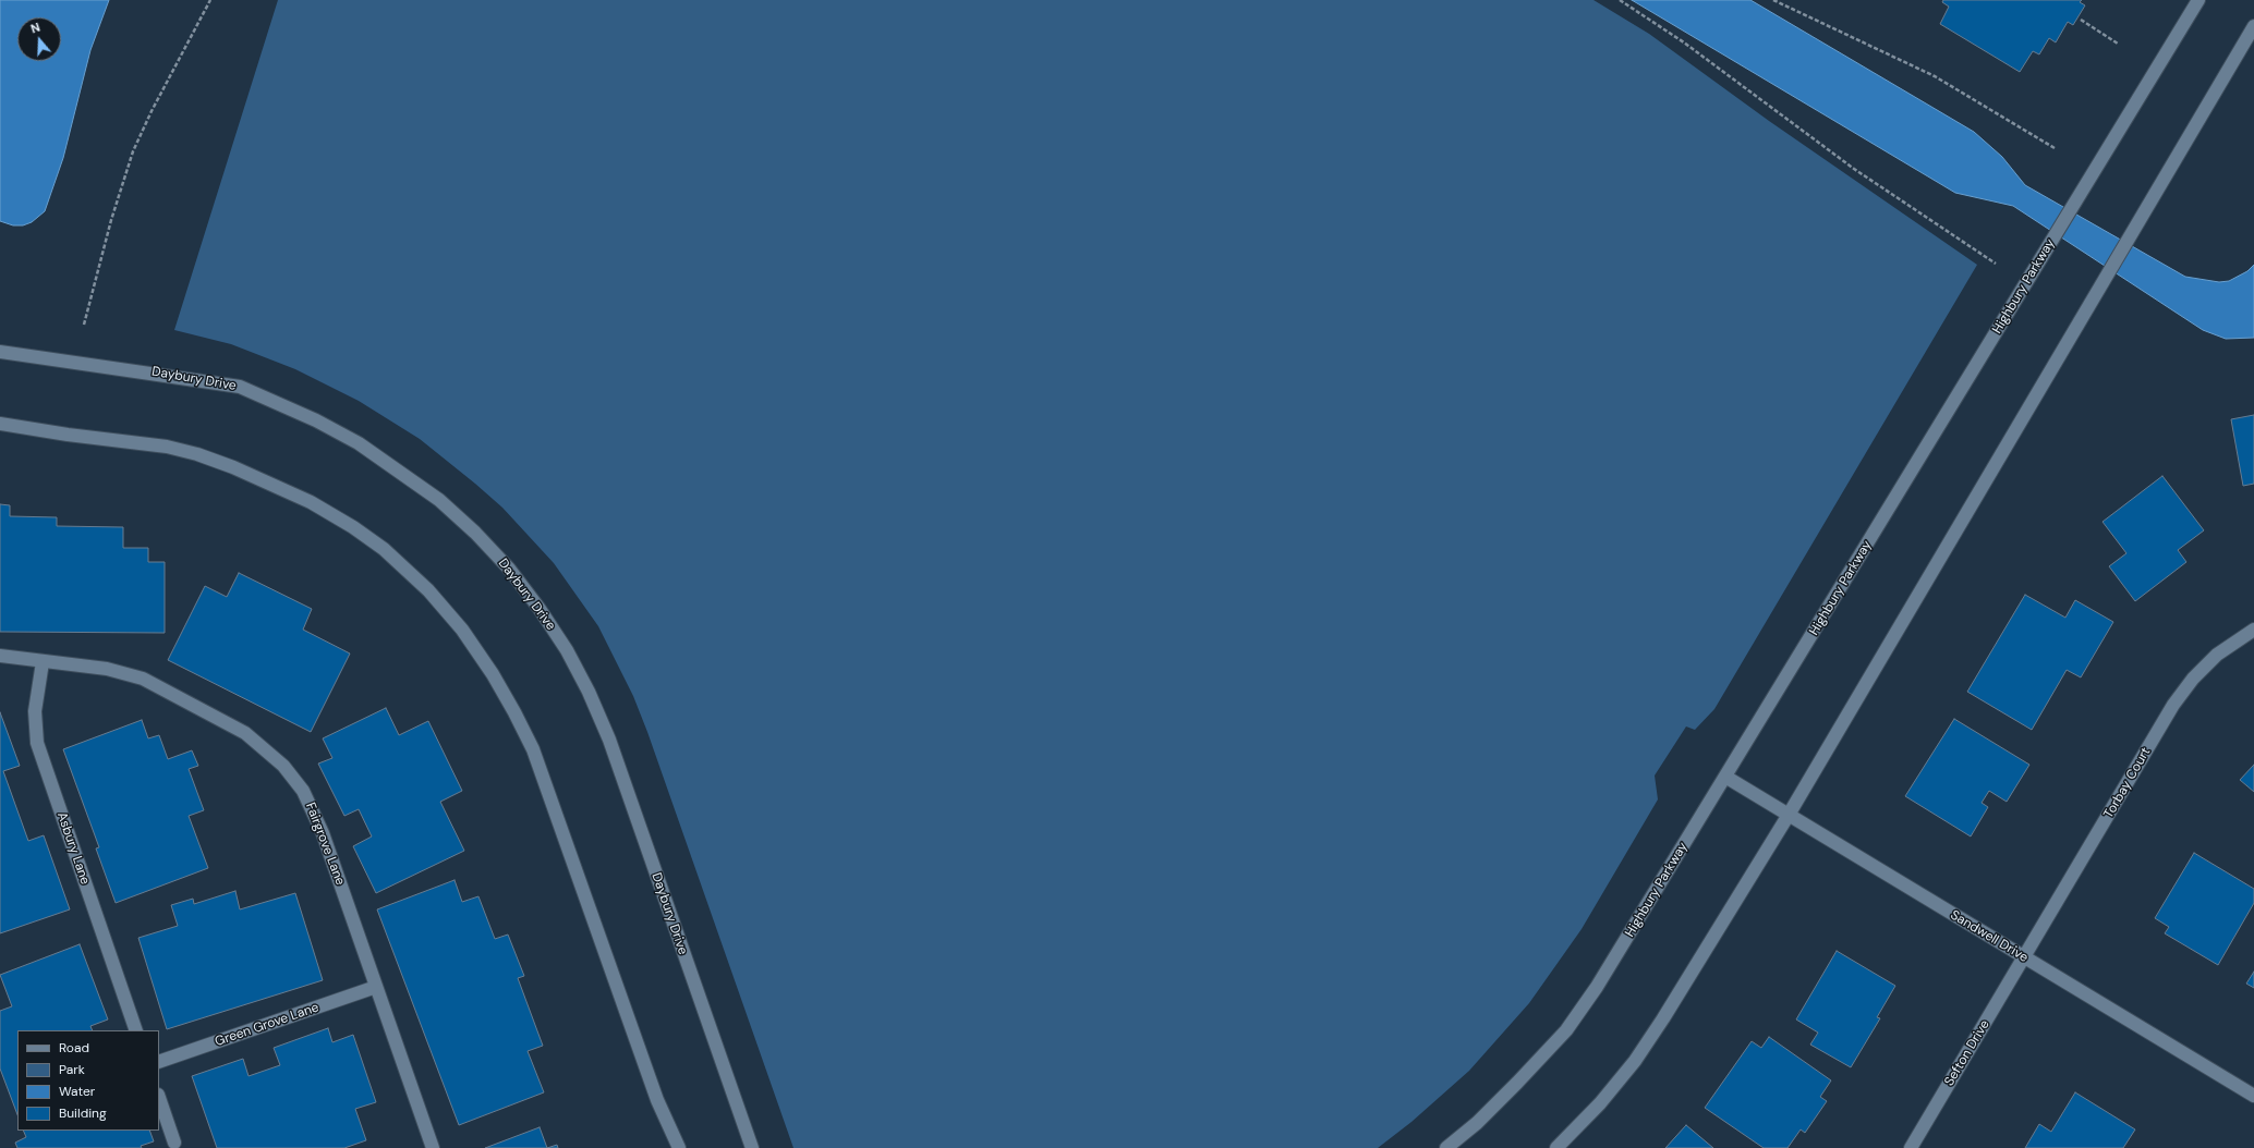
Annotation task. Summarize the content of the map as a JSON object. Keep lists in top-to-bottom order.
{
  "streets": {
    "street": [
      "Highbury Parkway",
      "Daybury Drive",
      "Torbay Court",
      "Fairgrove Lane",
      "Asbury Lane",
      "Sandwell Drive",
      "Green Grove Lane",
      "Sefton Drive"
    ]
  },
  "crossings": [
    ["Highbury Parkway", "Sandwell Drive"],
    ["Torbay Court", "Sandwell Drive"],
    ["Torbay Court", "Sefton Drive"],
    ["Fairgrove Lane", "Asbury Lane"],
    ["Fairgrove Lane", "Green Grove Lane"],
    ["Sandwell Drive", "Sefton Drive"]
  ],
  "legend": [
    "Road",
    "Park",
    "Water",
    "Building"
  ],
  "north": "top"
}
